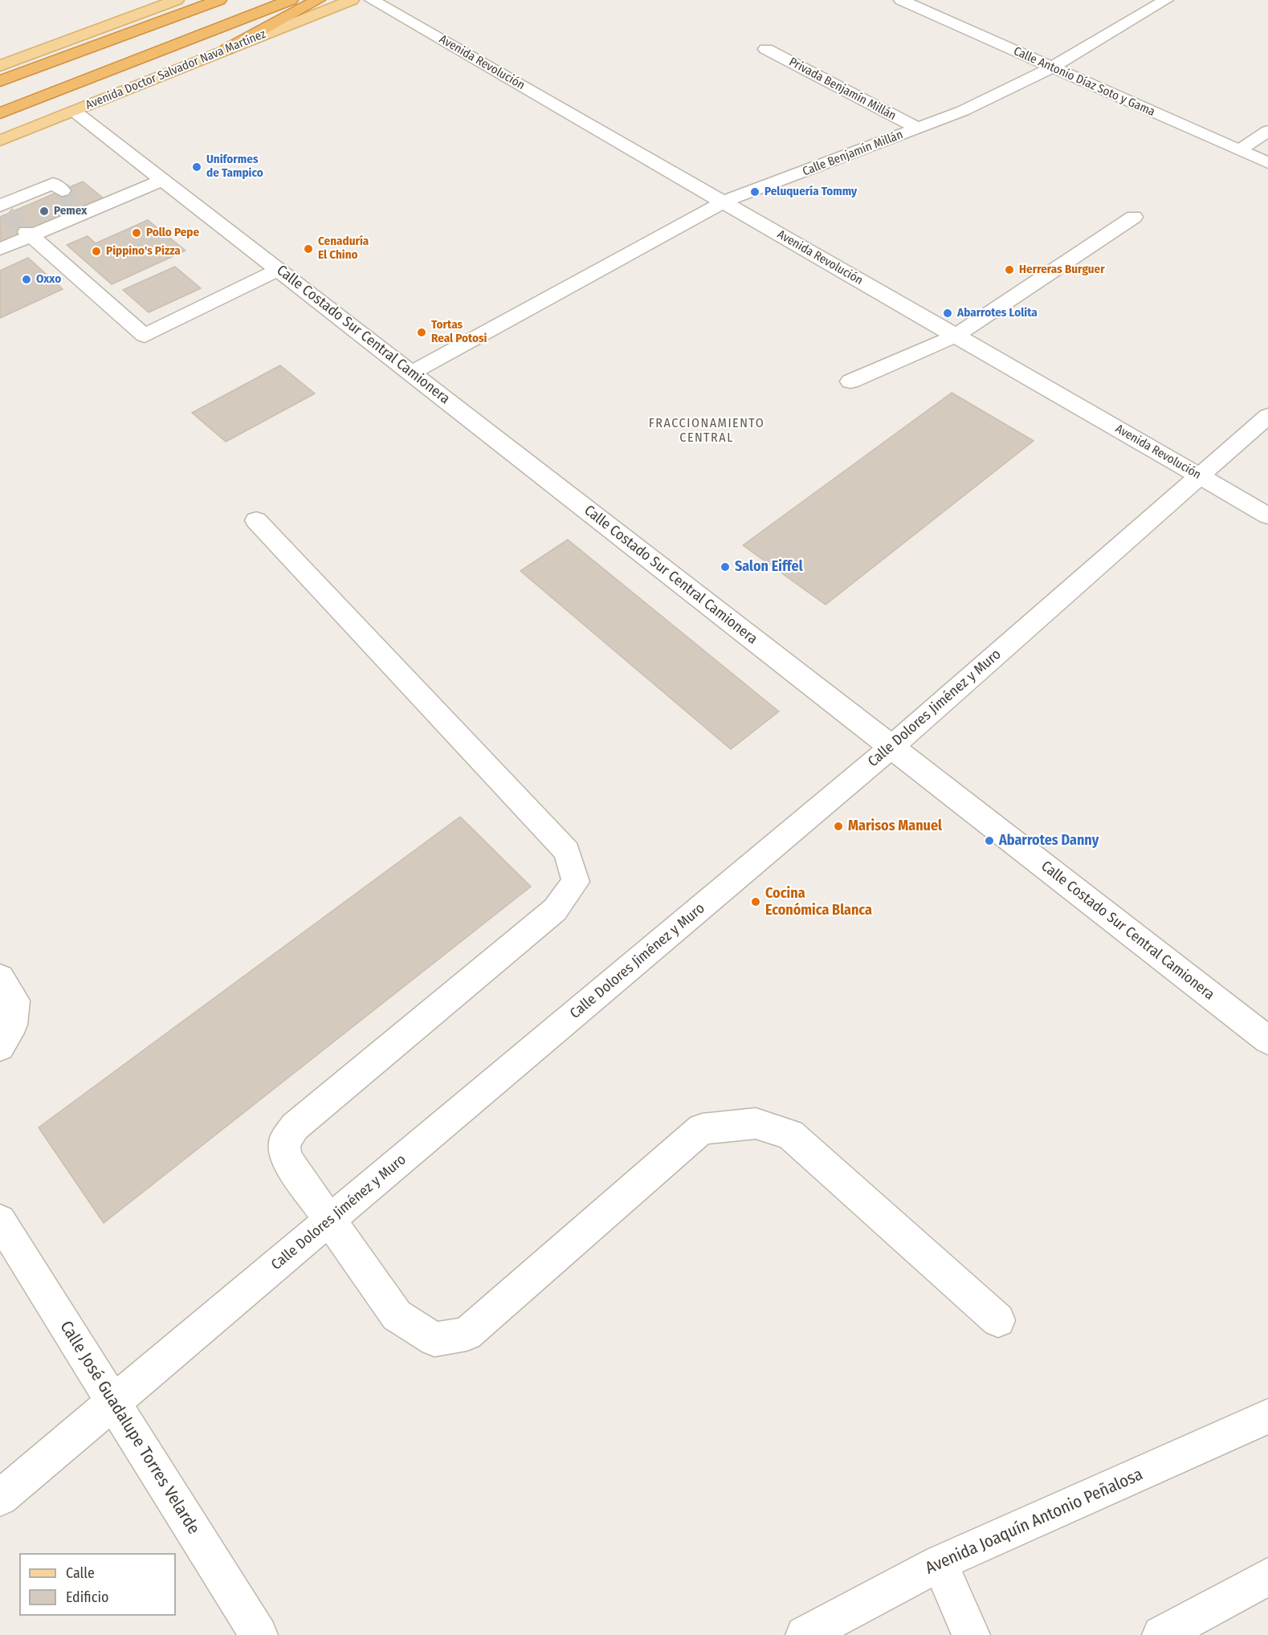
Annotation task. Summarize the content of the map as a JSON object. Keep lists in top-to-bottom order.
{
  "streets": {
    "highway": ["Avenida Doctor Salvador Nava Martínez"],
    "street": [
      "Avenida Revolución",
      "Calle Antonio Díaz Soto y Gama",
      "Privada Benjamín Millán",
      "Calle Benjamín Millán",
      "Calle Costado Sur Central Camionera",
      "Calle Dolores Jiménez y Muro",
      "Calle José Guadalupe Torres Velarde",
      "Avenida Joaquín Antonio Peñalosa"
    ]
  },
  "crossings": [
    ["Avenida Revolución", "Calle Benjamín Millán"],
    ["Avenida Revolución", "Calle Dolores Jiménez y Muro"],
    ["Avenida Doctor Salvador Nava Martínez", "Calle Costado Sur Central Camionera"],
    ["Calle Antonio Díaz Soto y Gama", "Calle Benjamín Millán"],
    ["Privada Benjamín Millán", "Calle Benjamín Millán"],
    ["Calle Benjamín Millán", "Calle Costado Sur Central Camionera"],
    ["Calle Costado Sur Central Camionera", "Calle Dolores Jiménez y Muro"],
    ["Calle Dolores Jiménez y Muro", "Calle José Guadalupe Torres Velarde"]
  ],
  "districts": ["FRACCIONAMIENTO CENTRAL"],
  "places": [
    "Uniformes de Tampico",
    "Peluquería Tommy",
    "Pemex",
    "Pollo Pepe",
    "Cenaduría El Chino",
    "Pippino's Pizza",
    "Herreras Burguer",
    "Oxxo",
    "Abarrotes Lolita",
    "Tortas Real Potosi",
    "Salon Eiffel",
    "Marisos Manuel",
    "Abarrotes Danny",
    "Cocina Económica Blanca"
  ],
  "legend": ["Calle", "Edificio"]
}
